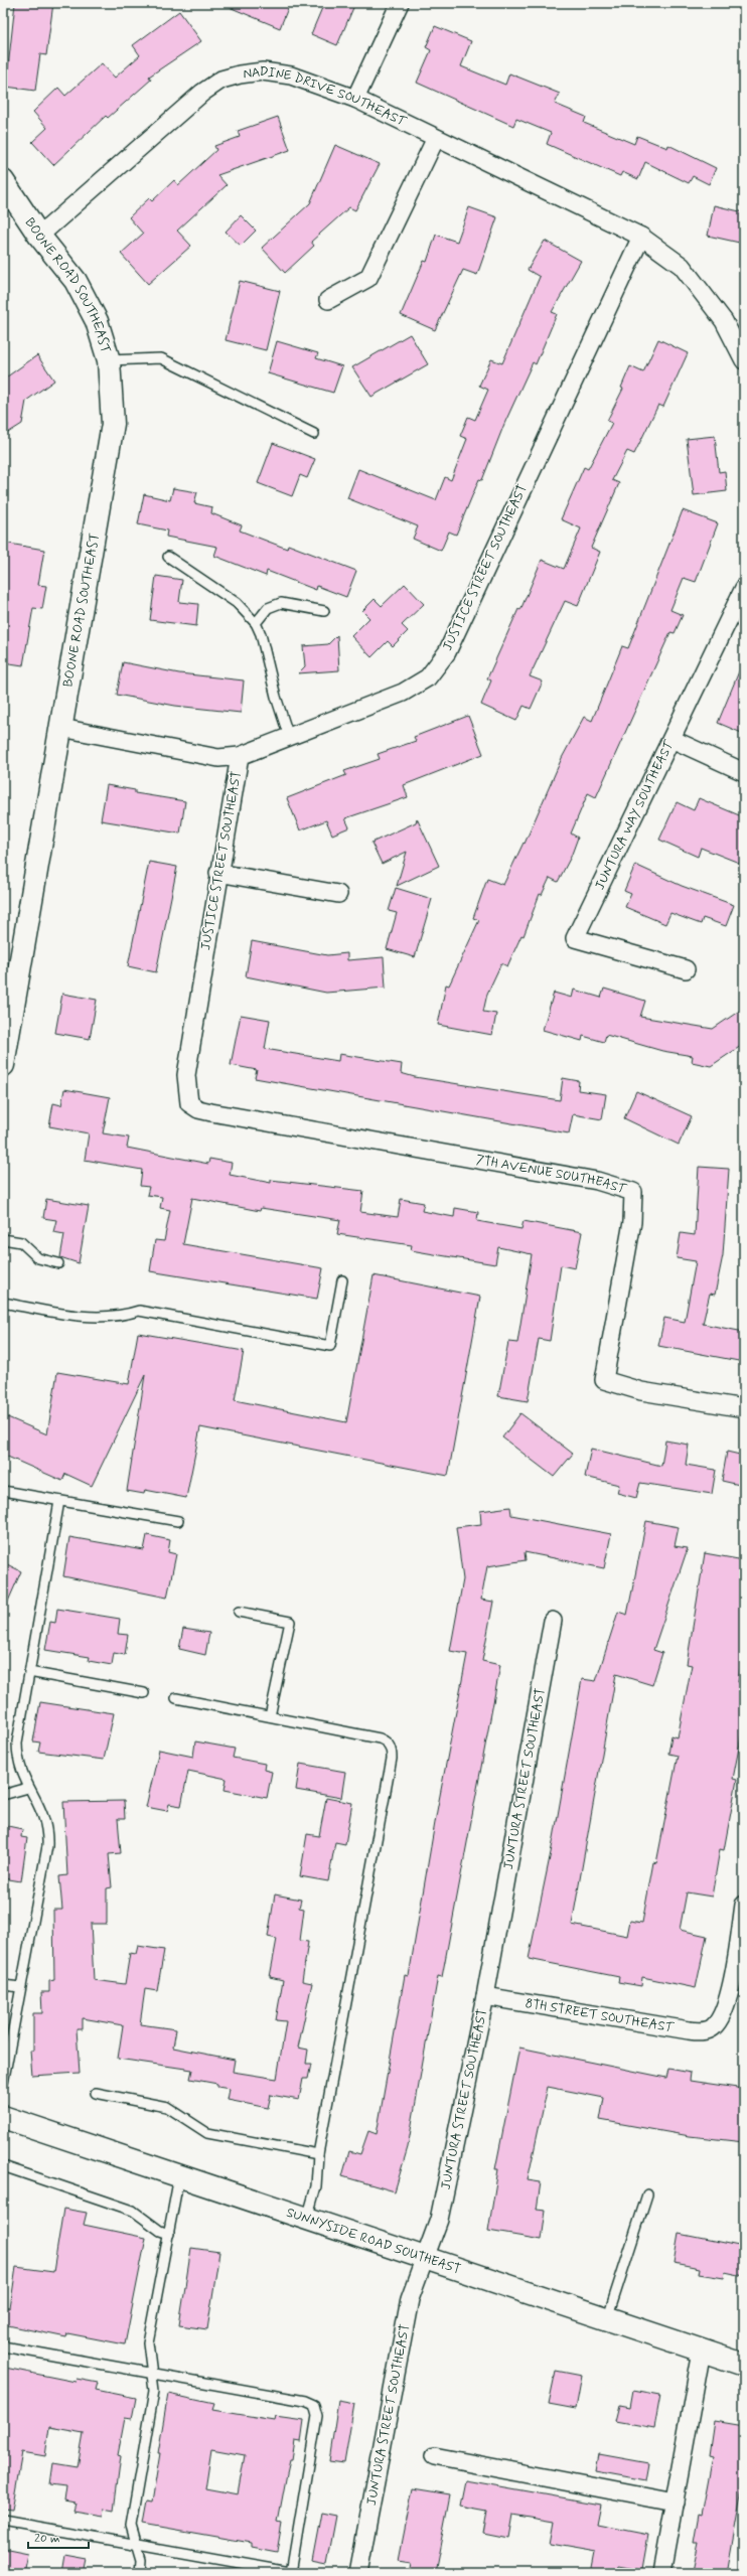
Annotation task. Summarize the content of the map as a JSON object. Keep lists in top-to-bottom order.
{
  "streets": {
    "street": [
      "NADINE DRIVE SOUTHEAST",
      "BOONE ROAD SOUTHEAST",
      "JUSTICE STREET SOUTHEAST",
      "JUNTURA WAY SOUTHEAST",
      "7TH AVENUE SOUTHEAST",
      "JUNTURA STREET SOUTHEAST",
      "8TH STREET SOUTHEAST",
      "SUNNYSIDE ROAD SOUTHEAST"
    ]
  },
  "crossings": [
    ["NADINE DRIVE SOUTHEAST", "BOONE ROAD SOUTHEAST"],
    ["NADINE DRIVE SOUTHEAST", "JUSTICE STREET SOUTHEAST"],
    ["JUSTICE STREET SOUTHEAST", "7TH AVENUE SOUTHEAST"],
    ["JUNTURA STREET SOUTHEAST", "8TH STREET SOUTHEAST"],
    ["JUNTURA STREET SOUTHEAST", "SUNNYSIDE ROAD SOUTHEAST"]
  ],
  "scale_bar": "20 m"
}
